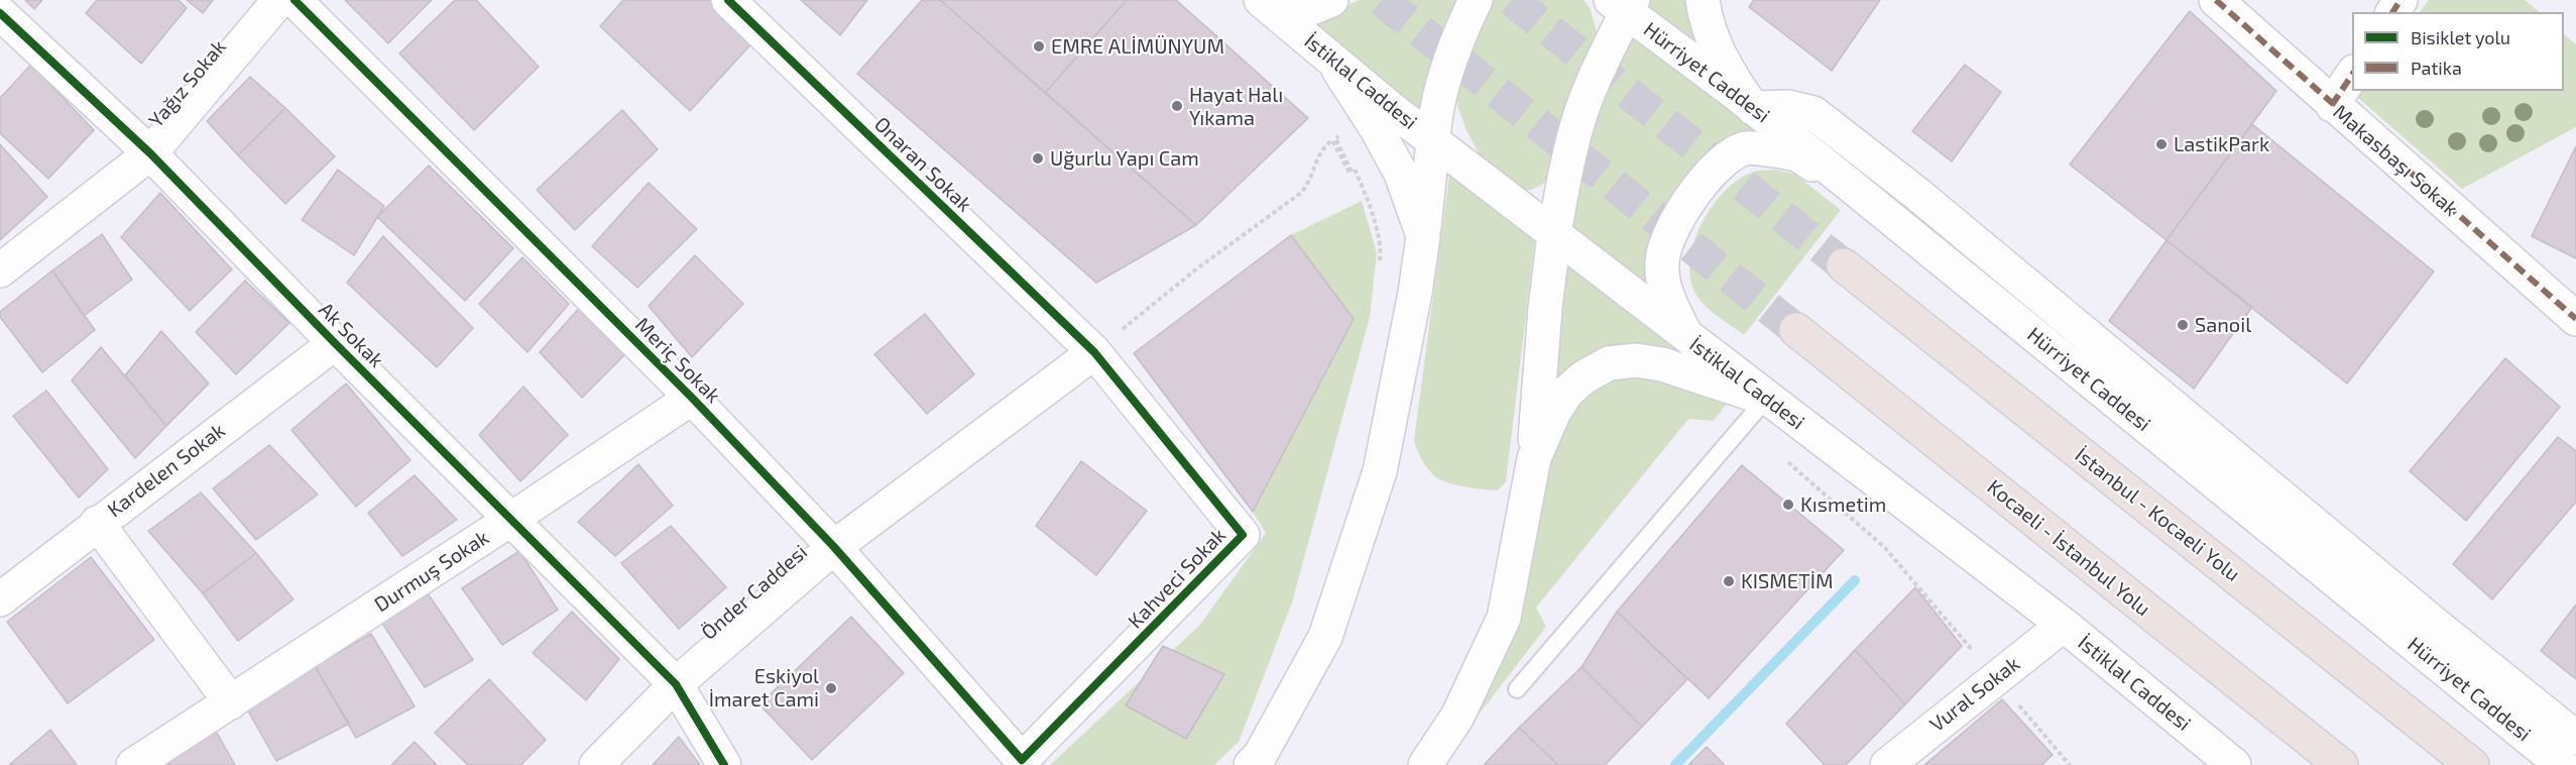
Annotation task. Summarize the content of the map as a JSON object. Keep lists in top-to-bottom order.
{
  "streets": {
    "highway": ["İstanbul - Kocaeli Yolu", "Kocaeli - İstanbul Yolu"],
    "street": [
      "Hürriyet Caddesi",
      "İstiklal Caddesi",
      "Yağız Sokak",
      "Makasbaşı Sokak",
      "Onaran Sokak",
      "Ak Sokak",
      "Meriç Sokak",
      "Kardelen Sokak",
      "Durmuş Sokak",
      "Kahveci Sokak",
      "Önder Caddesi",
      "Vural Sokak"
    ]
  },
  "crossings": [
    ["İstiklal Caddesi", "Vural Sokak"],
    ["Yağız Sokak", "Ak Sokak"],
    ["Onaran Sokak", "Kahveci Sokak"],
    ["Onaran Sokak", "Önder Caddesi"],
    ["Ak Sokak", "Kardelen Sokak"],
    ["Ak Sokak", "Durmuş Sokak"],
    ["Ak Sokak", "Önder Caddesi"],
    ["Meriç Sokak", "Durmuş Sokak"],
    ["Meriç Sokak", "Kahveci Sokak"],
    ["Meriç Sokak", "Önder Caddesi"],
    ["Kahveci Sokak", "Önder Caddesi"]
  ],
  "places": [
    "EMRE ALİMÜNYUM",
    "Hayat Halı Yıkama",
    "LastikPark",
    "Uğurlu Yapı Cam",
    "Sanoil",
    "Kısmetim",
    "KISMETİM",
    "Eskiyol İmaret Cami"
  ],
  "legend": ["Bisiklet yolu", "Patika"]
}
